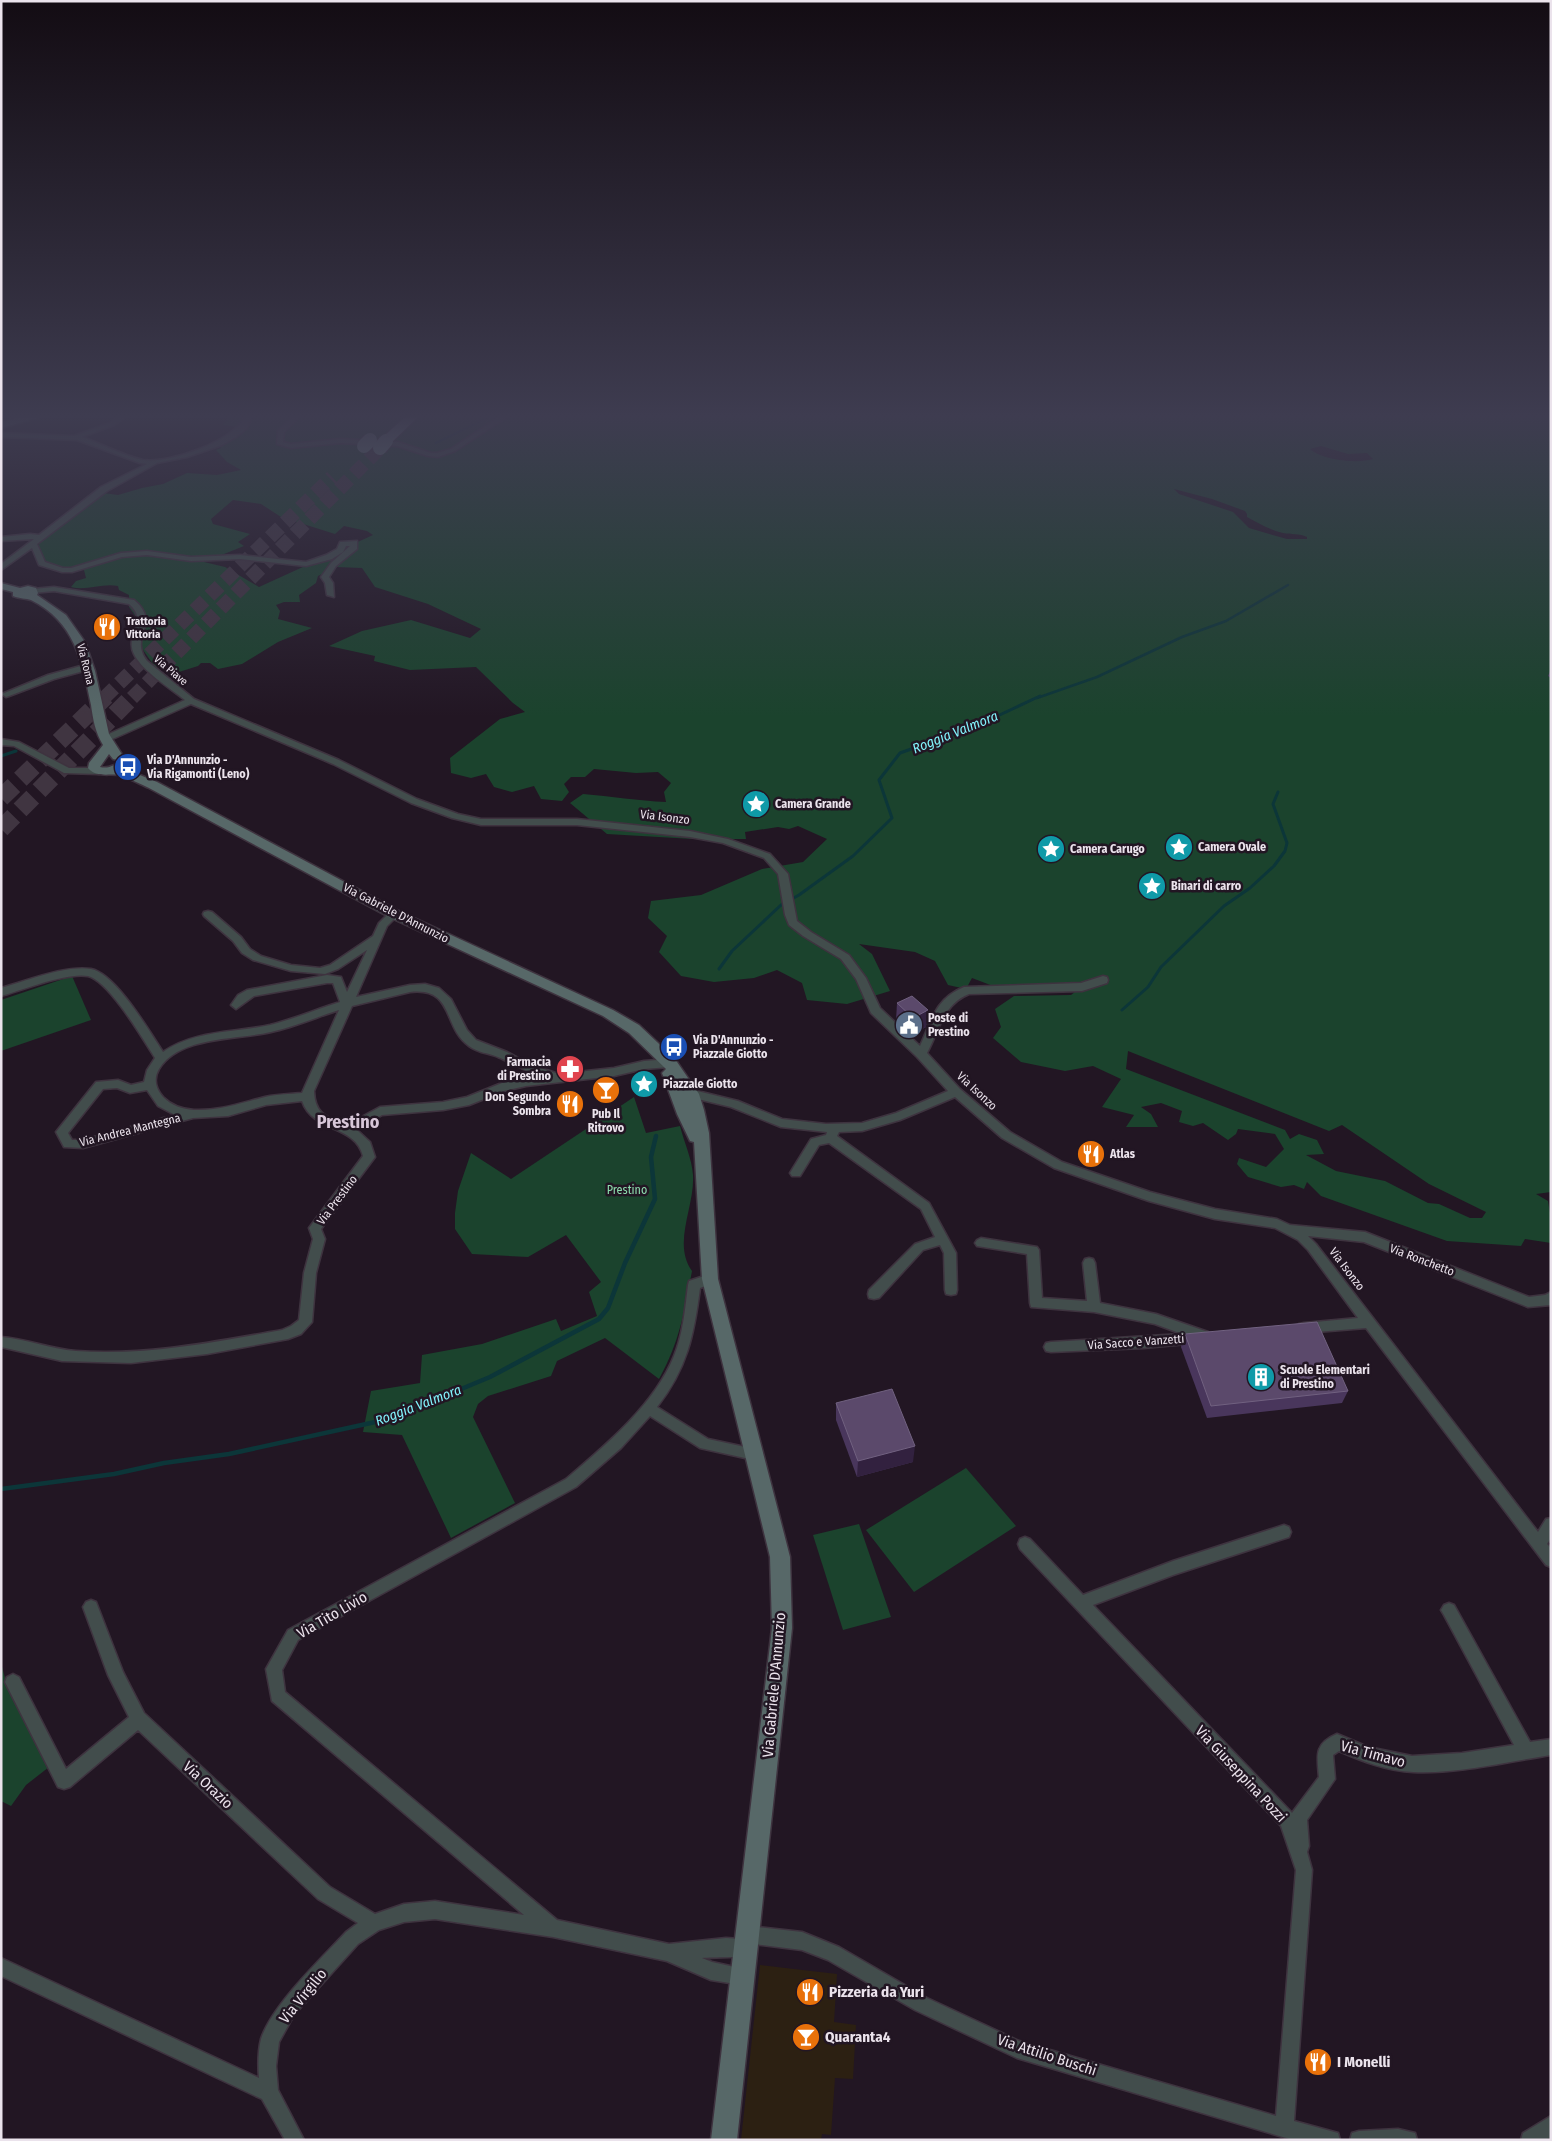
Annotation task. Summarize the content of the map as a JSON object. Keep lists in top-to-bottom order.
{
  "streets": {
    "main road": ["Via Roma", "Via Gabriele D'Annunzio"],
    "street": [
      "Via Piave",
      "Via Isonzo",
      "Via Andrea Mantegna",
      "Via Prestino",
      "Via Ronchetto",
      "Via Sacco e Vanzetti",
      "Via Tito Livio",
      "Via Timavo",
      "Via Giuseppina Pozzi",
      "Via Orazio",
      "Via Virgilio",
      "Via Attilio Buschi"
    ]
  },
  "crossings": [
    ["Via Roma", "Via Piave"],
    ["Via Roma", "Via Gabriele D'Annunzio"],
    ["Via Piave", "Via Isonzo"],
    ["Via Isonzo", "Via Ronchetto"],
    ["Via Gabriele D'Annunzio", "Via Tito Livio"],
    ["Via Gabriele D'Annunzio", "Via Virgilio"],
    ["Via Gabriele D'Annunzio", "Via Attilio Buschi"],
    ["Via Andrea Mantegna", "Via Prestino"],
    ["Via Tito Livio", "Via Virgilio"],
    ["Via Timavo", "Via Giuseppina Pozzi"],
    ["Via Giuseppina Pozzi", "Via Attilio Buschi"],
    ["Via Orazio", "Via Virgilio"],
    ["Via Virgilio", "Via Attilio Buschi"]
  ],
  "districts": ["Prestino"],
  "water": ["Roggia Valmora"],
  "parks": ["Prestino"],
  "places": {
    "restaurant": [
      "Trattoria Vittoria",
      "Don Segundo Sombra",
      "Atlas",
      "Pizzeria da Yuri",
      "I Monelli"
    ],
    "bus stop": ["Via D'Annunzio - Via Rigamonti (Leno)", "Via D'Annunzio - Piazzale Giotto"],
    "place": [
      "Camera Grande",
      "Camera Ovale",
      "Camera Carugo",
      "Binari di carro",
      "Piazzale Giotto"
    ],
    "public building": ["Poste di Prestino"],
    "pharmacy": ["Farmacia di Prestino"],
    "bar": ["Pub Il Ritrovo", "Quaranta4"],
    "building": ["Scuole Elementari di Prestino"]
  }
}
